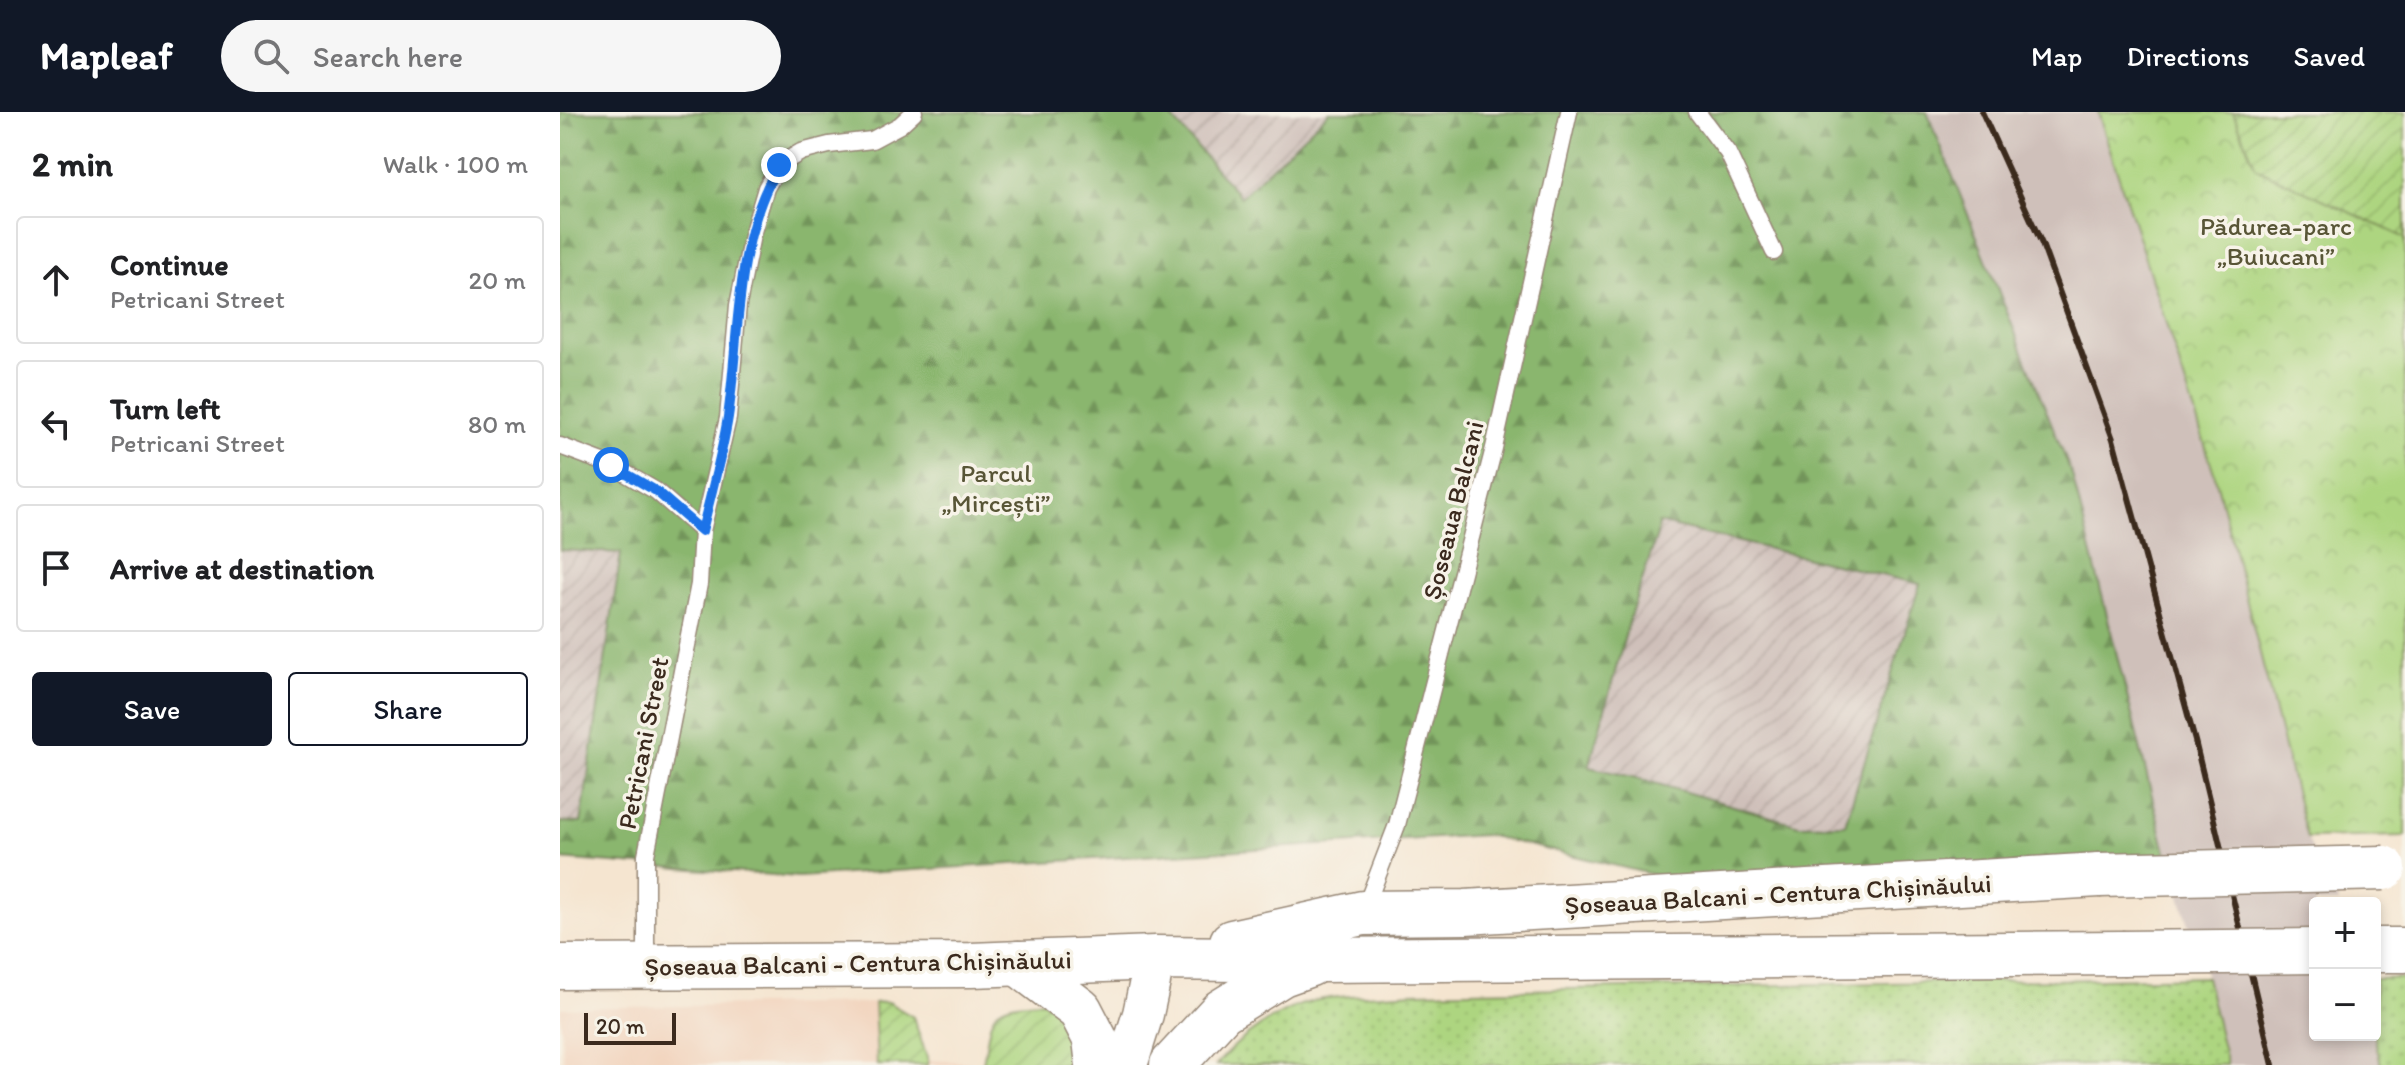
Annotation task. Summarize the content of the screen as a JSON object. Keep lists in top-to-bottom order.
{
  "streets": {
    "highway": ["Șoseaua Balcani - Centura Chișinăului"],
    "lane": ["Șoseaua Balcani", "Petricani Street"]
  },
  "crossings": [
    ["Șoseaua Balcani", "Șoseaua Balcani - Centura Chișinăului"],
    ["Petricani Street", "Șoseaua Balcani - Centura Chișinăului"]
  ],
  "parks": ["Pădurea-parc „Buiucani”", "Parcul „Mircești”"],
  "scale_bar": "20 m",
  "page": {
    "header": "Mapleaf",
    "search": "Search here",
    "nav": ["Map", "Directions", "Saved"],
    "heading": ["2 min", "Walk · 100 m"],
    "list": [
      ["Continue", "Petricani Street", "20 m"],
      ["Turn left", "Petricani Street", "80 m"],
      "Arrive at destination"
    ],
    "buttons": ["Save", "Share"],
    "map_buttons": ["+", "−"],
    "scale": "20 m"
  }
}
